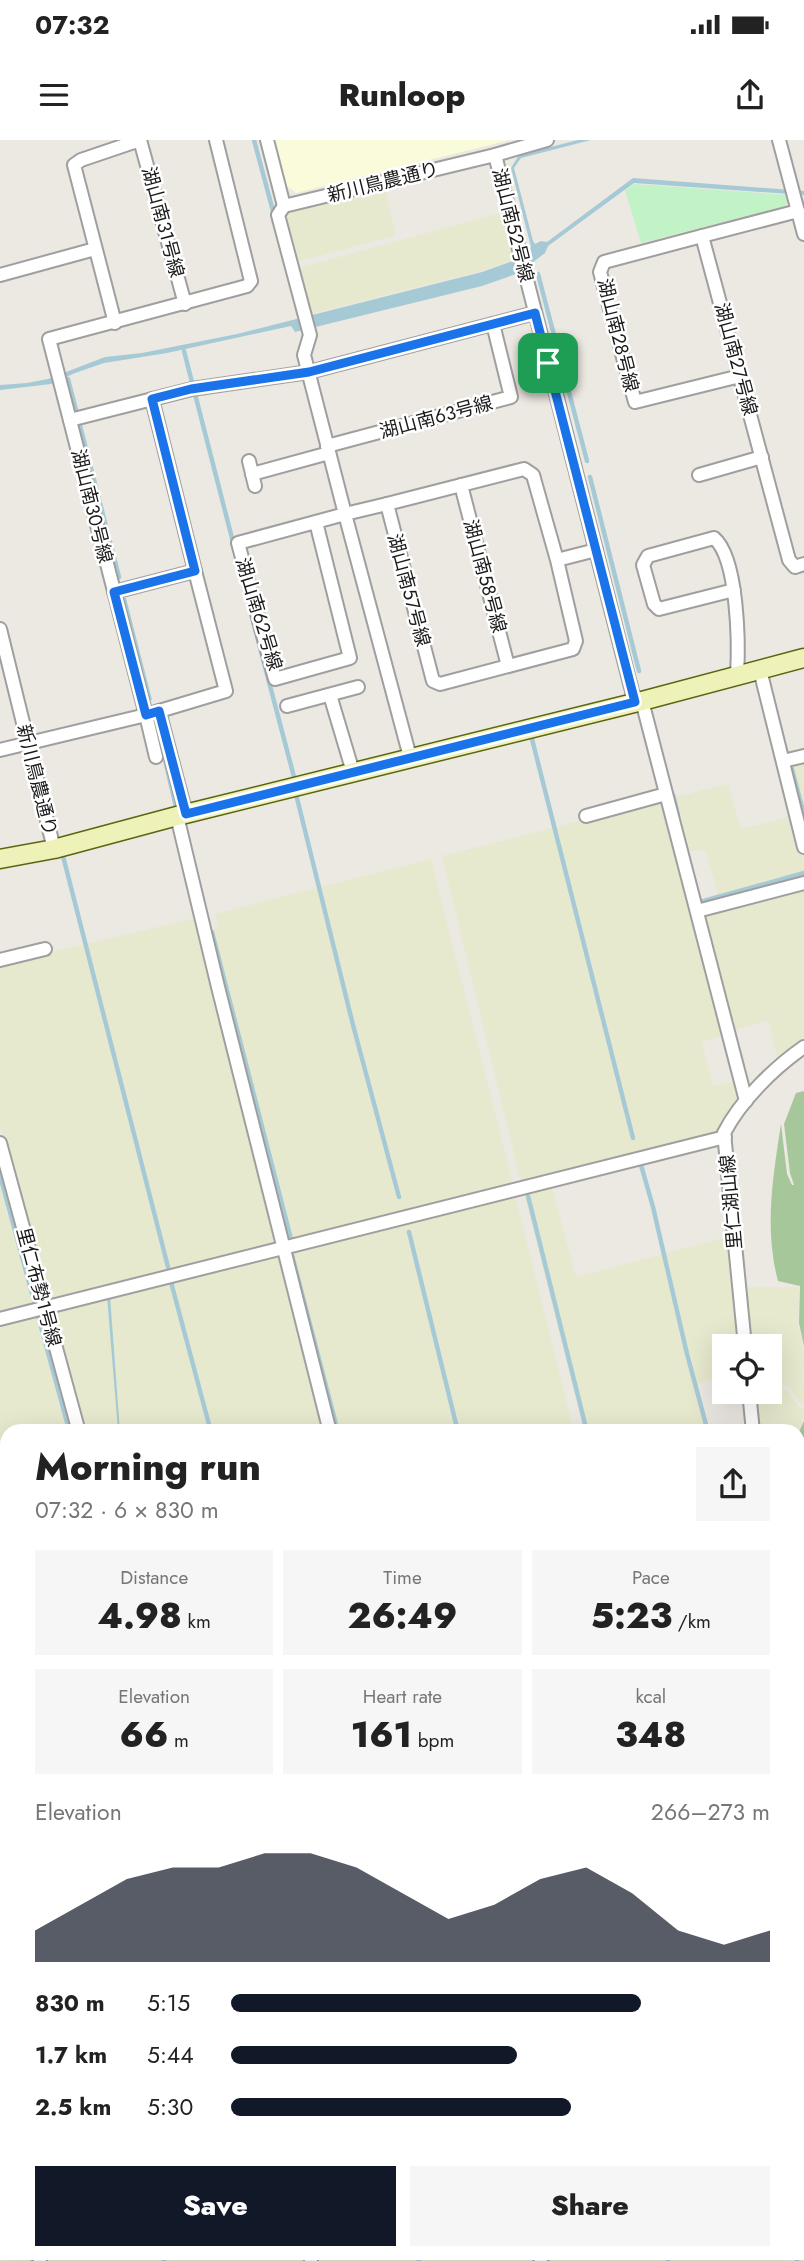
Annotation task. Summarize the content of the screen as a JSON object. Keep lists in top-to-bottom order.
{
  "streets": {
    "street": [
      "新川鳥農通り",
      "湖山南31号線",
      "湖山南52号線",
      "湖山南28号線",
      "湖山南27号線",
      "湖山南63号線",
      "湖山南30号線",
      "湖山南58号線",
      "湖山南57号線",
      "湖山南62号線",
      "里仁湖山線",
      "里仁布勢1号線"
    ]
  },
  "crossings": [
    ["新川鳥農通り", "湖山南52号線"],
    ["湖山南31号線", "湖山南30号線"],
    ["湖山南52号線", "里仁湖山線"],
    ["湖山南28号線", "湖山南27号線"],
    ["湖山南58号線", "湖山南57号線"],
    ["湖山南57号線", "湖山南62号線"]
  ],
  "page": {
    "status": "07:32",
    "header": "Runloop",
    "heading": ["Morning run", "07:32 · 6 × 830 m"],
    "stats": [
      ["Distance", "4.98 km"],
      ["Time", "26:49"],
      ["Pace", "5:23 /km"],
      ["Elevation", "66 m"],
      ["Heart rate", "161 bpm"],
      ["kcal", "348"]
    ],
    "chart": ["Elevation", "266–273 m"],
    "list": [
      {
        "name": "830 m",
        "note": "5:15"
      },
      {
        "name": "1.7 km",
        "note": "5:44"
      },
      {
        "name": "2.5 km",
        "note": "5:30"
      }
    ],
    "buttons": ["Save", "Share"]
  }
}
